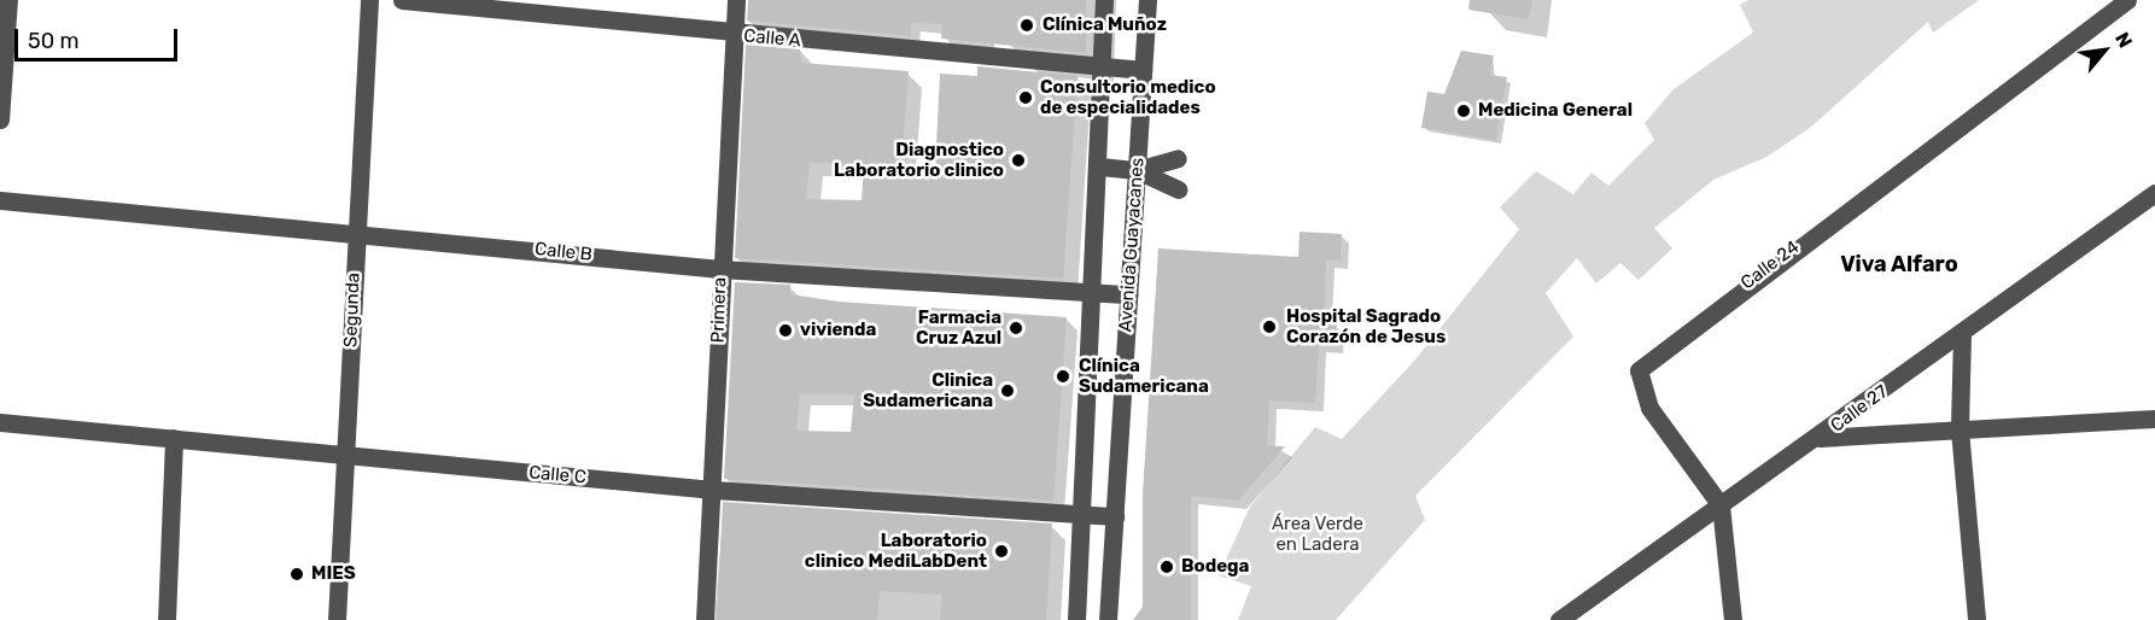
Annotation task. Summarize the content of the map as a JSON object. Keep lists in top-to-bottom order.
{
  "streets": {
    "street": [
      "Calle A",
      "Avenida Guayacanes",
      "Calle B",
      "Calle 24",
      "Segunda",
      "Primera",
      "Calle 27",
      "Calle C"
    ]
  },
  "crossings": [
    ["Calle A", "Avenida Guayacanes"],
    ["Calle A", "Primera"],
    ["Avenida Guayacanes", "Calle B"],
    ["Avenida Guayacanes", "Calle C"],
    ["Calle B", "Segunda"],
    ["Calle B", "Primera"],
    ["Calle 24", "Calle 27"],
    ["Segunda", "Calle C"],
    ["Primera", "Calle C"]
  ],
  "districts": ["Viva Alfaro"],
  "parks": ["Área Verde en Ladera"],
  "places": [
    "Clínica Muñoz",
    "Consultorio medico de especialidades",
    "Medicina General",
    "Diagnostico Laboratorio clinico",
    "Hospital Sagrado Corazón de Jesus",
    "Farmacia Cruz Azul",
    "vivienda",
    "Clínica Sudamericana",
    "Clinica Sudamericana",
    "Laboratorio clinico MediLabDent",
    "Bodega",
    "MIES"
  ],
  "scale_bar": "50 m",
  "north": "top right"
}
